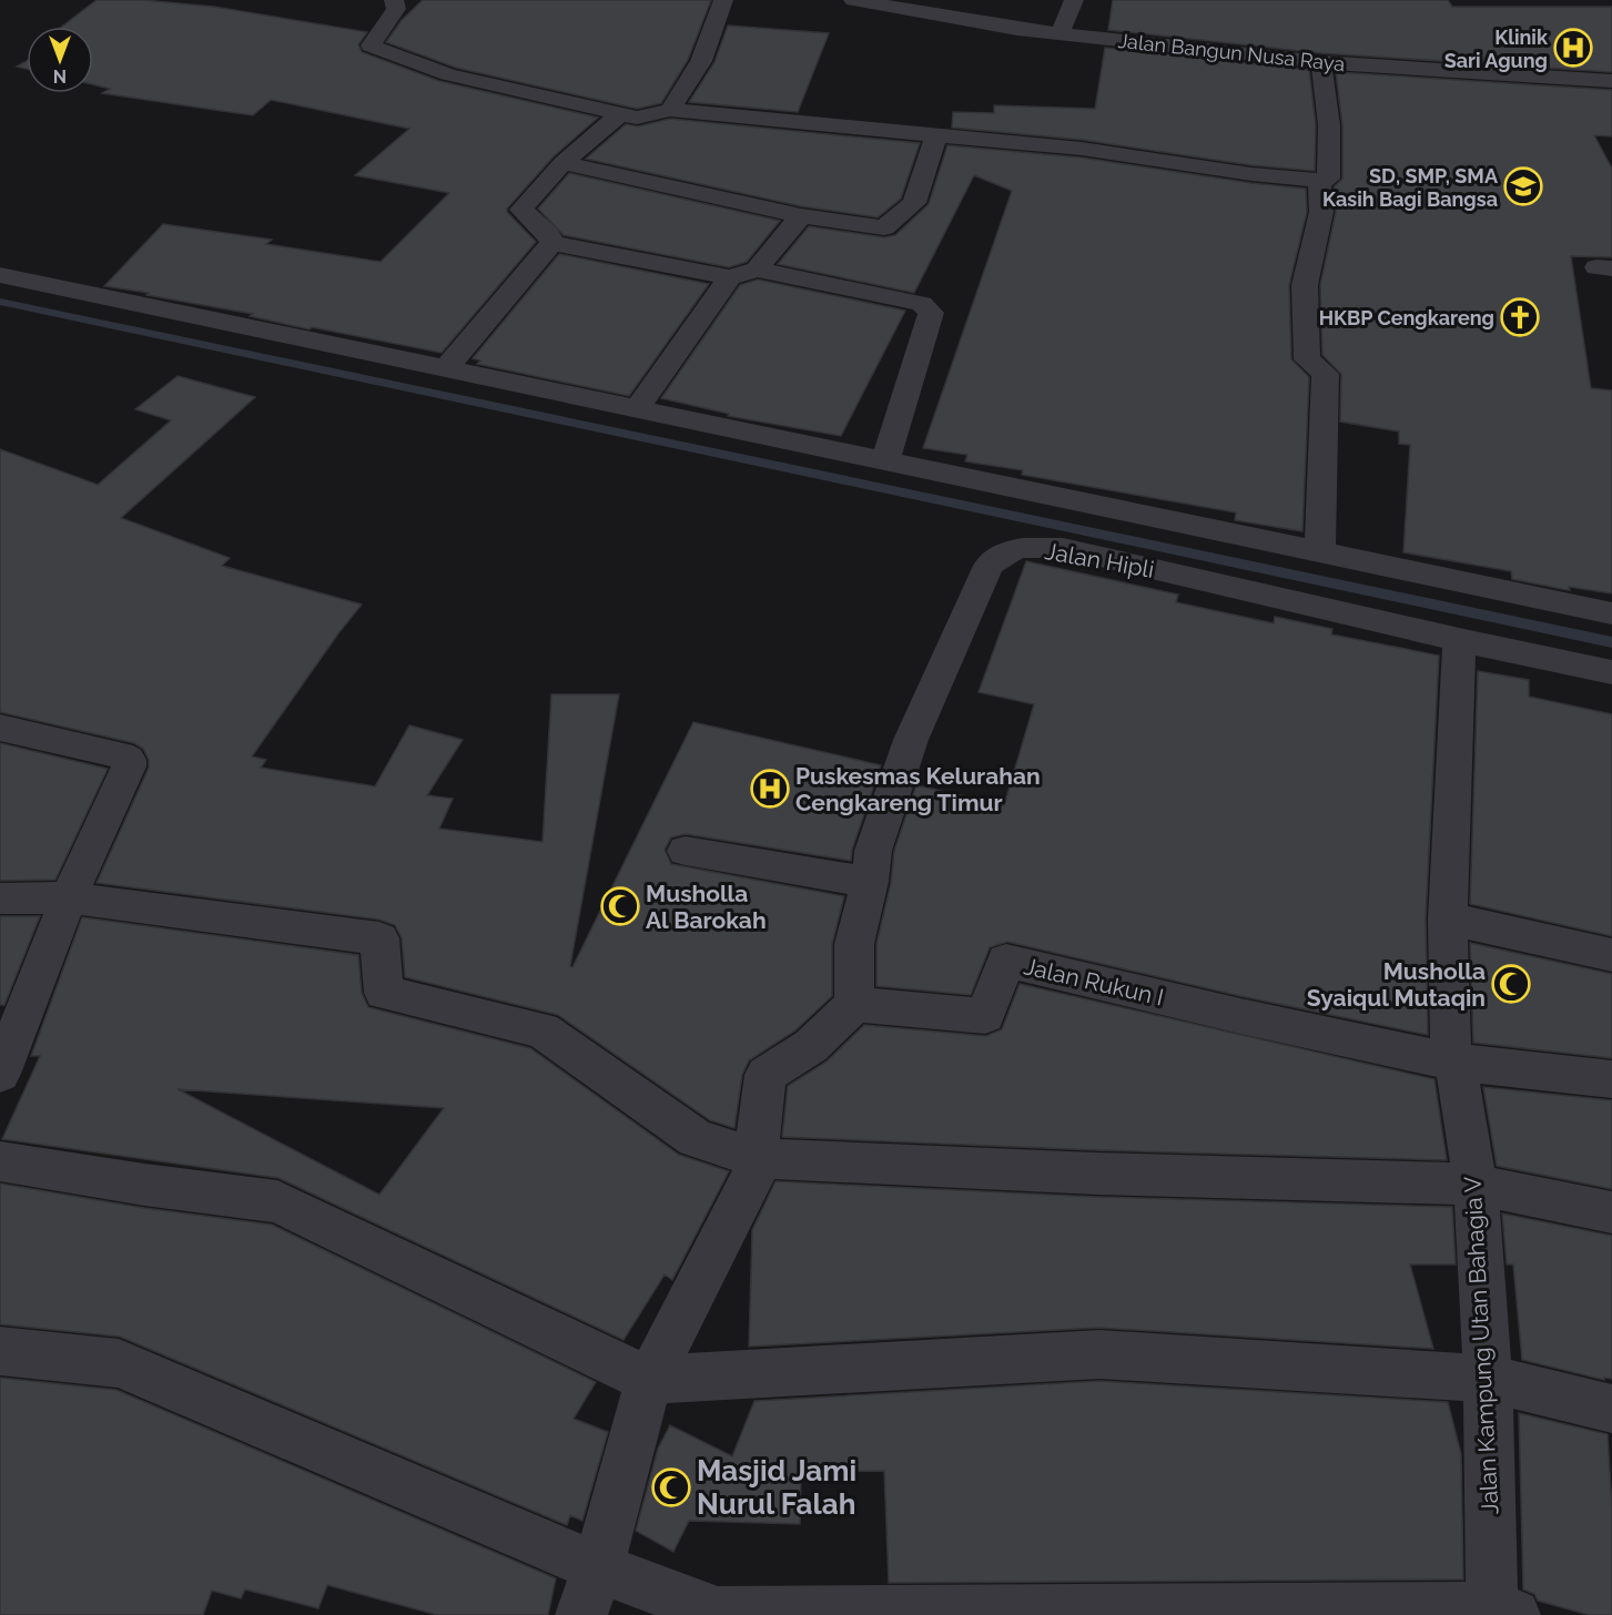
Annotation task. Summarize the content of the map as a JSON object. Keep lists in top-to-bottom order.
{
  "streets": {
    "street": [
      "Jalan Bangun Nusa Raya",
      "Jalan Hipli",
      "Jalan Rukun I",
      "Jalan Kampung Utan Bahagia V"
    ]
  },
  "crossings": [
    ["Jalan Hipli", "Jalan Kampung Utan Bahagia V"],
    ["Jalan Rukun I", "Jalan Kampung Utan Bahagia V"]
  ],
  "places": {
    "hospital": ["Klinik Sari Agung", "Puskesmas Kelurahan Cengkareng Timur"],
    "school or university": ["SD, SMP, SMA Kasih Bagi Bangsa"],
    "church": ["HKBP Cengkareng"],
    "mosque": ["Musholla Al Barokah", "Musholla Syaiqul Mutaqin", "Masjid Jami Nurul Falah"]
  },
  "north": "bottom"
}
